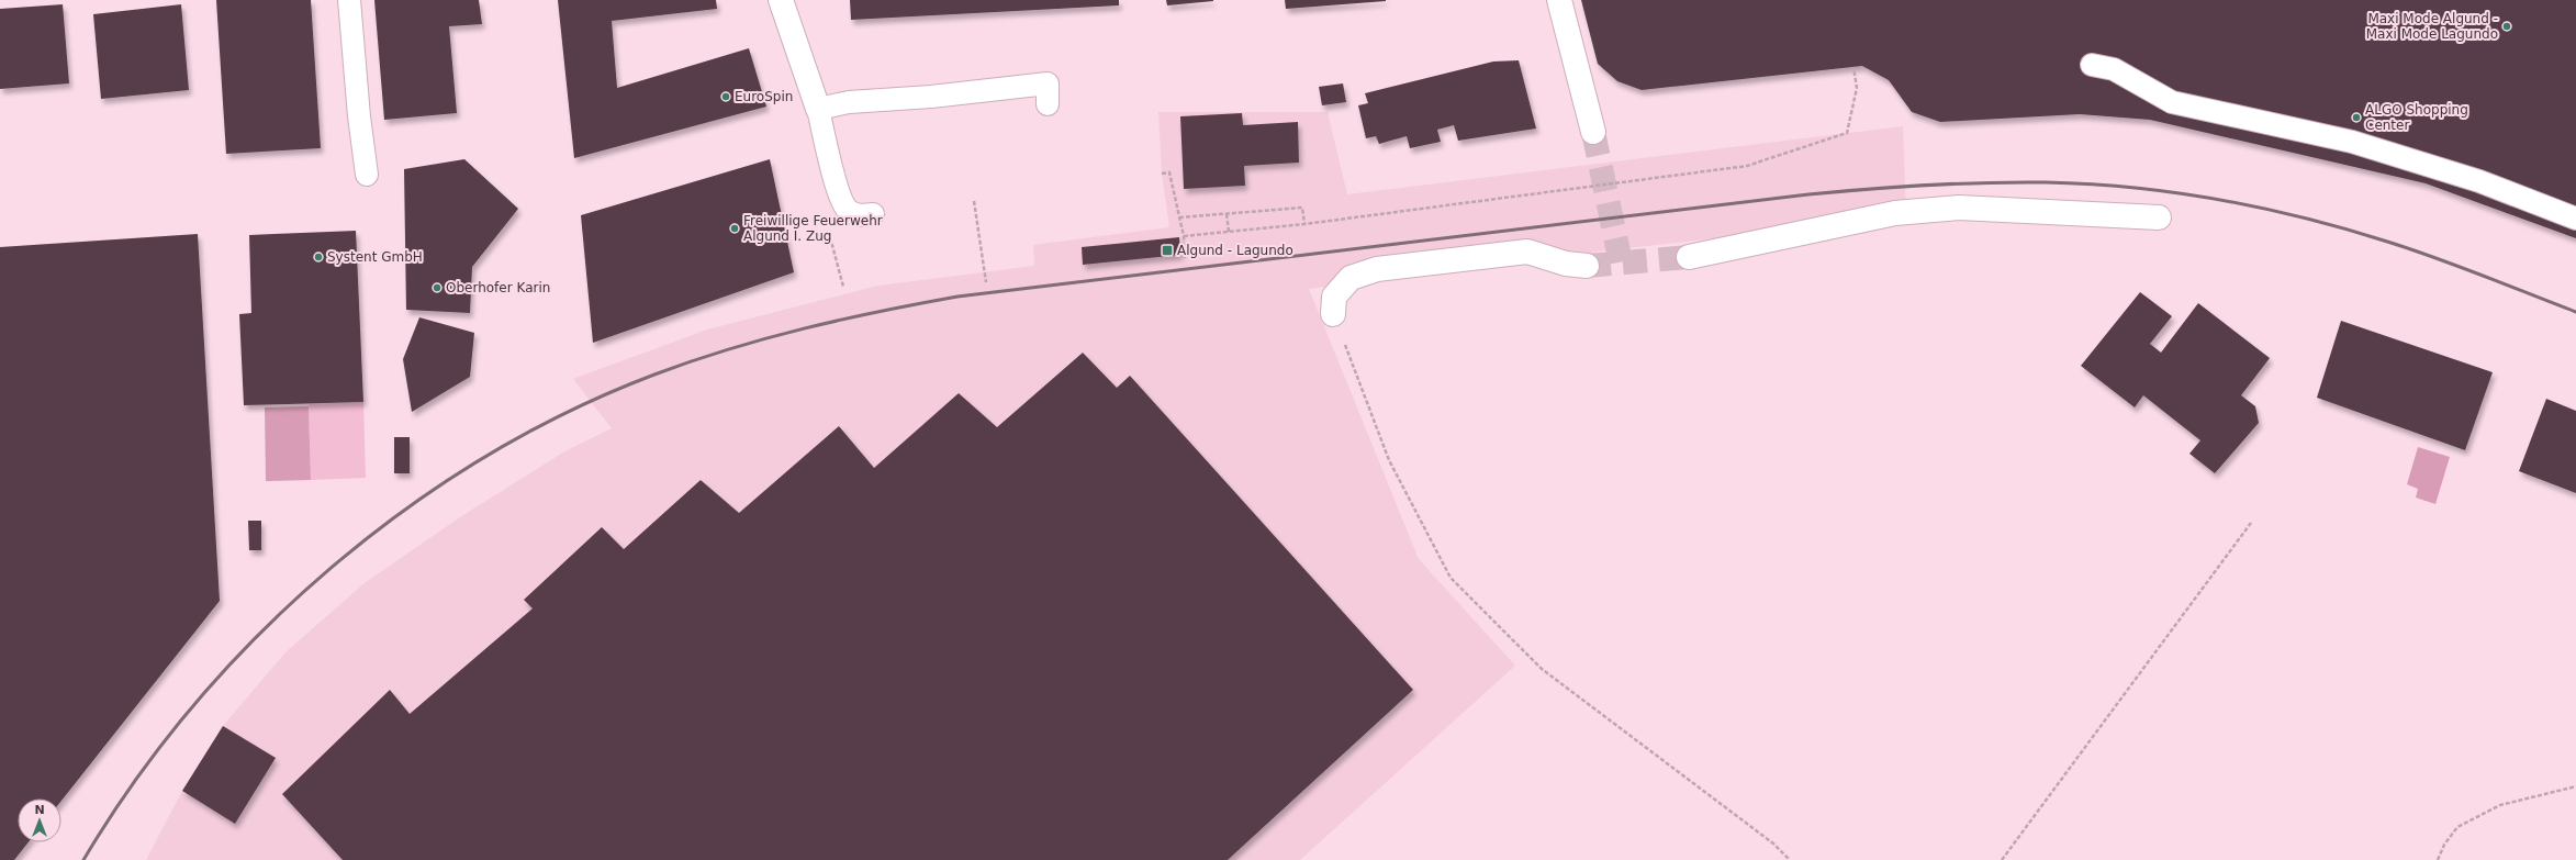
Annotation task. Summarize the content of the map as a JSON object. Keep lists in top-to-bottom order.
{
  "places": {
    "other": [
      "Maxi Mode Algund - Maxi Mode Lagundo",
      "EuroSpin",
      "ALGO Shopping Center",
      "Freiwillige Feuerwehr Algund I. Zug",
      "Systent GmbH",
      "Oberhofer Karin"
    ],
    "transit": ["Algund - Lagundo"]
  },
  "north": "top"
}
